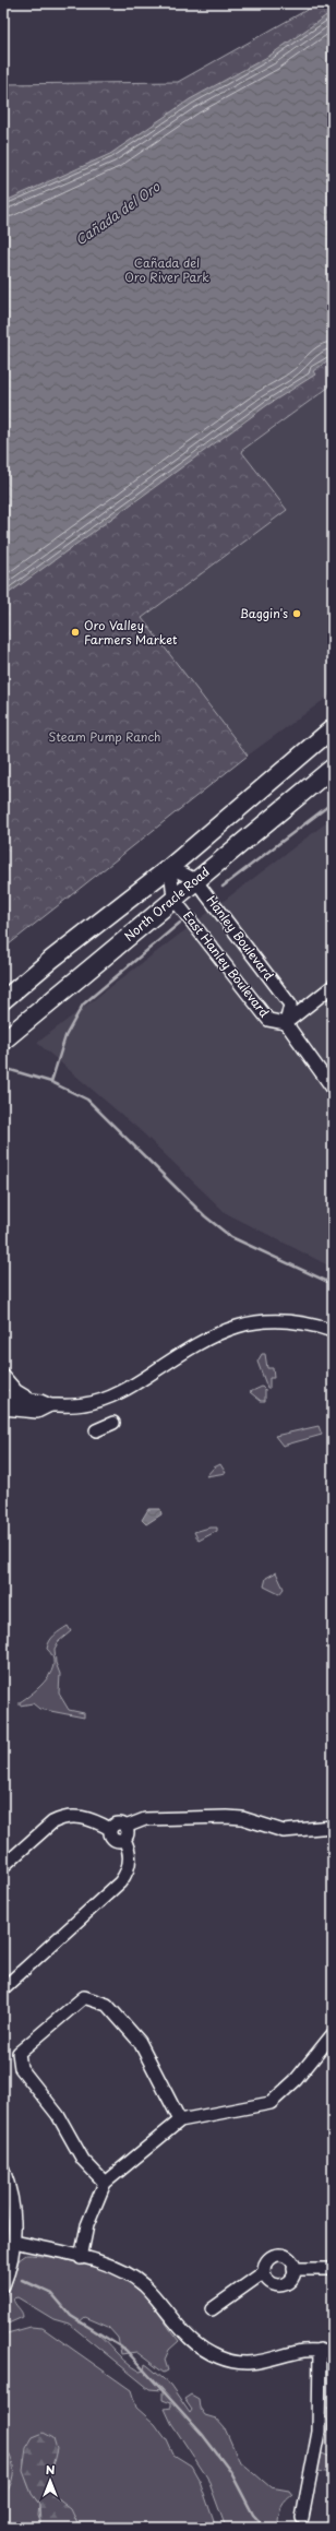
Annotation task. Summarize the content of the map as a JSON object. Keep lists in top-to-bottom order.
{
  "streets": {
    "highway": ["North Oracle Road"],
    "street": ["Hanley Boulevard", "East Hanley Boulevard"]
  },
  "crossings": [
    ["North Oracle Road", "Hanley Boulevard"],
    ["North Oracle Road", "East Hanley Boulevard"],
    ["Hanley Boulevard", "East Hanley Boulevard"]
  ],
  "water": ["Cañada del Oro"],
  "parks": ["Cañada del Oro River Park", "Steam Pump Ranch"],
  "places": ["Baggin's", "Oro Valley Farmers Market"],
  "north": "top"
}
